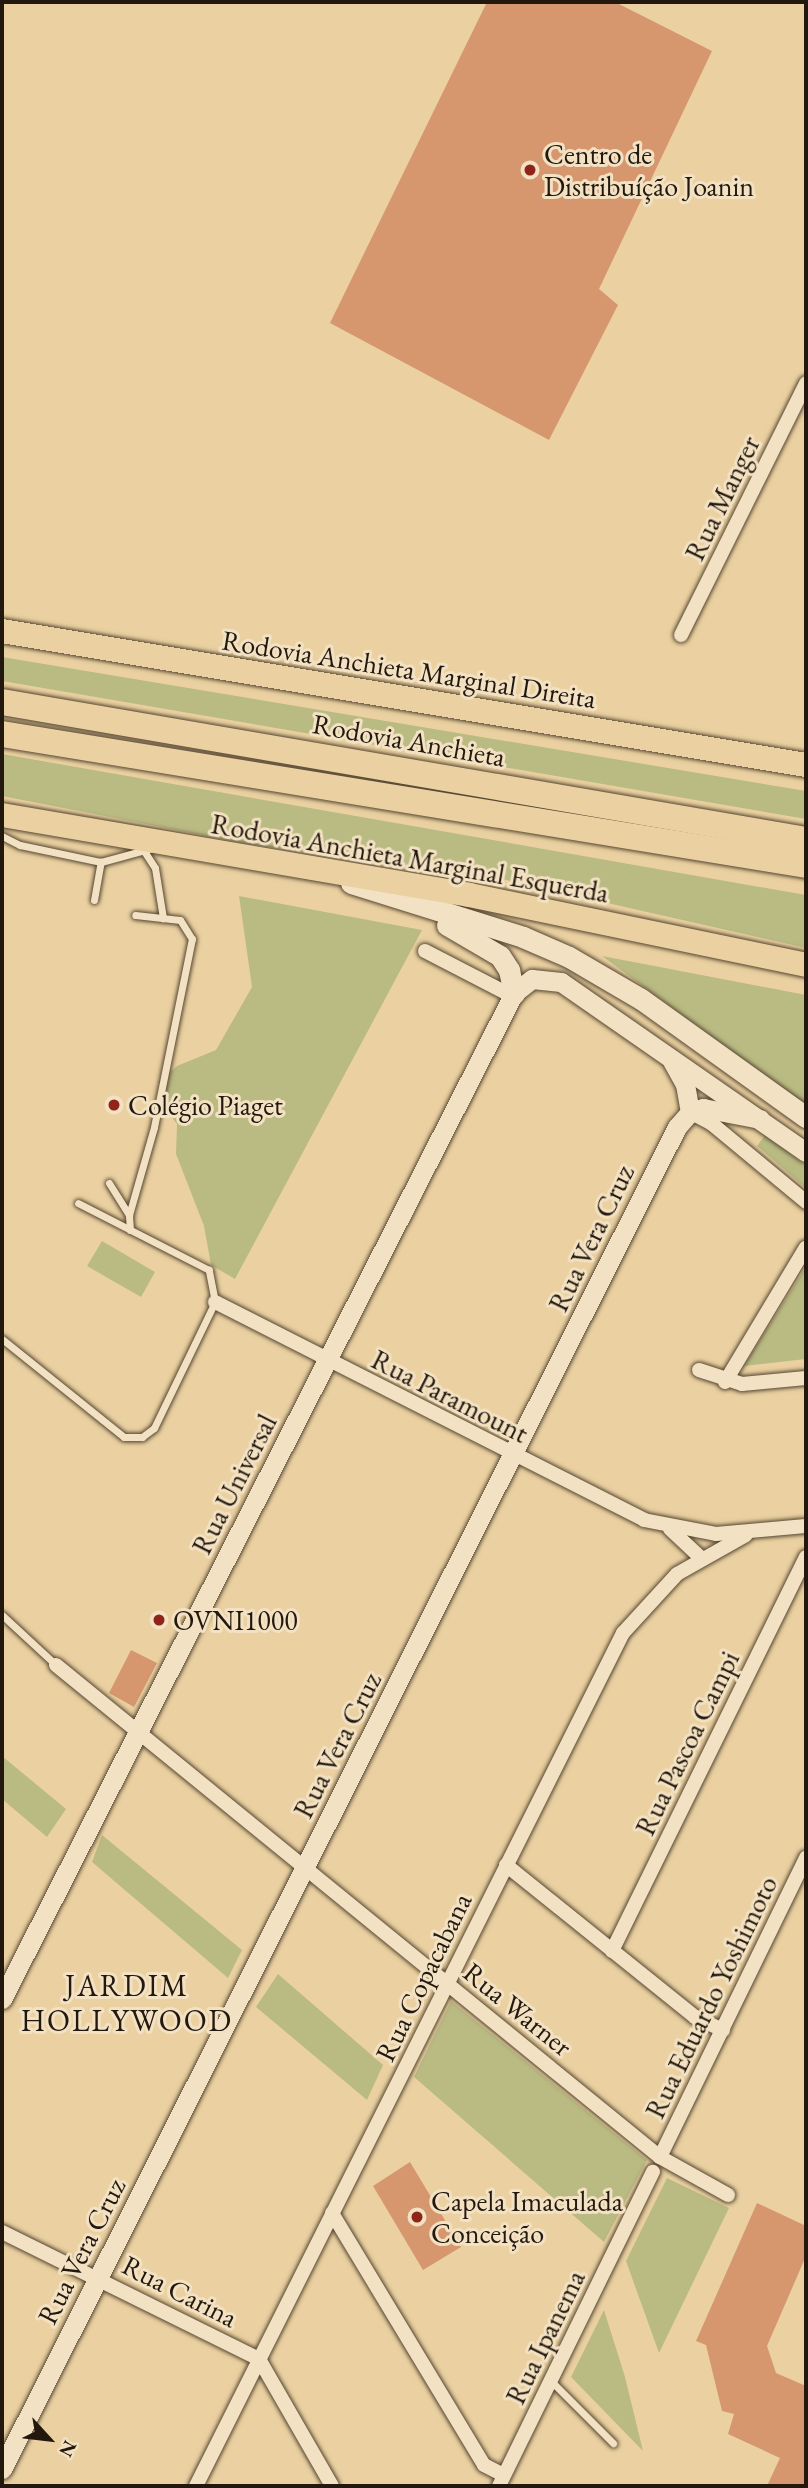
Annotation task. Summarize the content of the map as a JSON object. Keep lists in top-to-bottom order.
{
  "streets": {
    "highway": ["Rodovia Anchieta Marginal Direita", "Rodovia Anchieta", "Rodovia Anchieta Marginal Esquerda"],
    "street": [
      "Rua Manger",
      "Rua Vera Cruz",
      "Rua Paramount",
      "Rua Universal",
      "Rua Pascoa Campi",
      "Rua Copacabana",
      "Rua Eduardo Yoshimoto",
      "Rua Warner",
      "Rua Carina",
      "Rua Ipanema"
    ]
  },
  "crossings": [
    ["Rua Vera Cruz", "Rua Paramount"],
    ["Rua Vera Cruz", "Rua Warner"],
    ["Rua Vera Cruz", "Rua Carina"],
    ["Rua Paramount", "Rua Universal"],
    ["Rua Paramount", "Rua Copacabana"],
    ["Rua Universal", "Rua Warner"],
    ["Rua Copacabana", "Rua Warner"],
    ["Rua Copacabana", "Rua Carina"],
    ["Rua Eduardo Yoshimoto", "Rua Warner"]
  ],
  "districts": ["JARDIM HOLLYWOOD"],
  "places": [
    "Centro de Distribuíção Joanin",
    "Colégio Piaget",
    "OVNI1000",
    "Capela Imaculada Conceição"
  ],
  "north": "bottom right"
}
